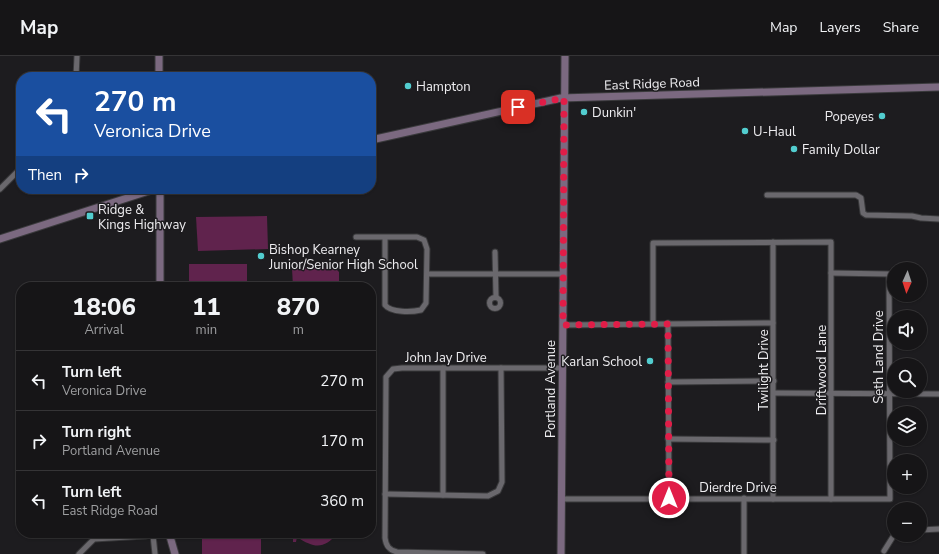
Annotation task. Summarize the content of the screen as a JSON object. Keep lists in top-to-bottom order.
{
  "streets": {
    "main road": ["East Ridge Road", "Portland Avenue"],
    "street": [
      "John Jay Drive",
      "Seth Land Drive",
      "Twilight Drive",
      "Driftwood Lane",
      "Dierdre Drive"
    ]
  },
  "crossings": [
    ["East Ridge Road", "Portland Avenue"],
    ["John Jay Drive", "Portland Avenue"],
    ["Seth Land Drive", "Driftwood Lane"],
    ["Seth Land Drive", "Dierdre Drive"],
    ["Twilight Drive", "Driftwood Lane"],
    ["Twilight Drive", "Dierdre Drive"],
    ["Driftwood Lane", "Dierdre Drive"],
    ["Portland Avenue", "Dierdre Drive"]
  ],
  "places": {
    "other": [
      "Hampton",
      "Dunkin'",
      "Popeyes",
      "U-Haul",
      "Family Dollar",
      "Bishop Kearney Junior/Senior High School",
      "Karlan School"
    ],
    "transit": ["Ridge & Kings Highway"]
  },
  "north": "bottom",
  "page": {
    "header": "Map",
    "nav": ["Map", "Layers", "Share"],
    "turn": ["270 m", "Veronica Drive"],
    "then": "Then",
    "map_buttons": ["+", "−"],
    "eta": [
      "18:06",
      "Arrival",
      "11",
      "min",
      "870",
      "m"
    ],
    "list": [
      {
        "name": "Turn left",
        "note": "Veronica Drive",
        "value": "270 m"
      },
      {
        "name": "Turn right",
        "note": "Portland Avenue",
        "value": "170 m"
      },
      {
        "name": "Turn left",
        "note": "East Ridge Road",
        "value": "360 m"
      }
    ]
  }
}
